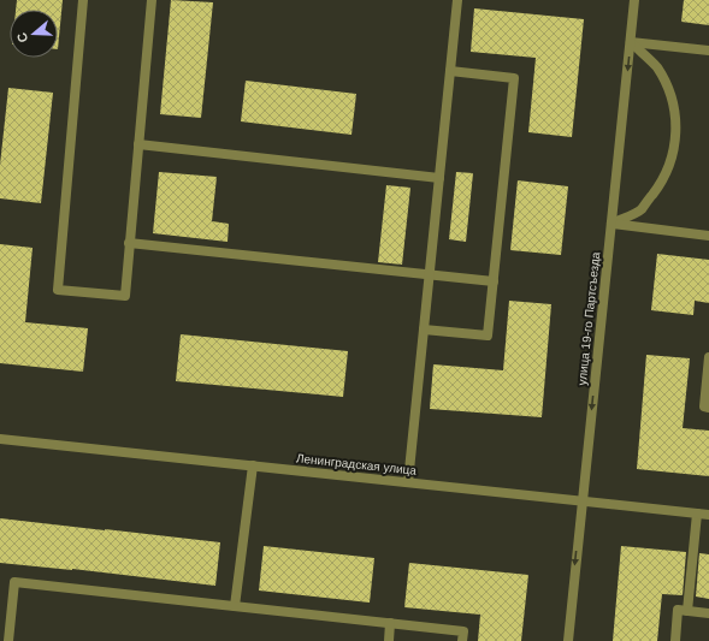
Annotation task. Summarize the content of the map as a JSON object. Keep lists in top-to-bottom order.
{
  "streets": {
    "street": ["улица 19-го Партсъезда", "Ленинградская улица"]
  },
  "crossings": [
    ["улица 19-го Партсъезда", "Ленинградская улица"]
  ],
  "one_way": ["улица 19-го Партсъезда"],
  "north": "left"
}
